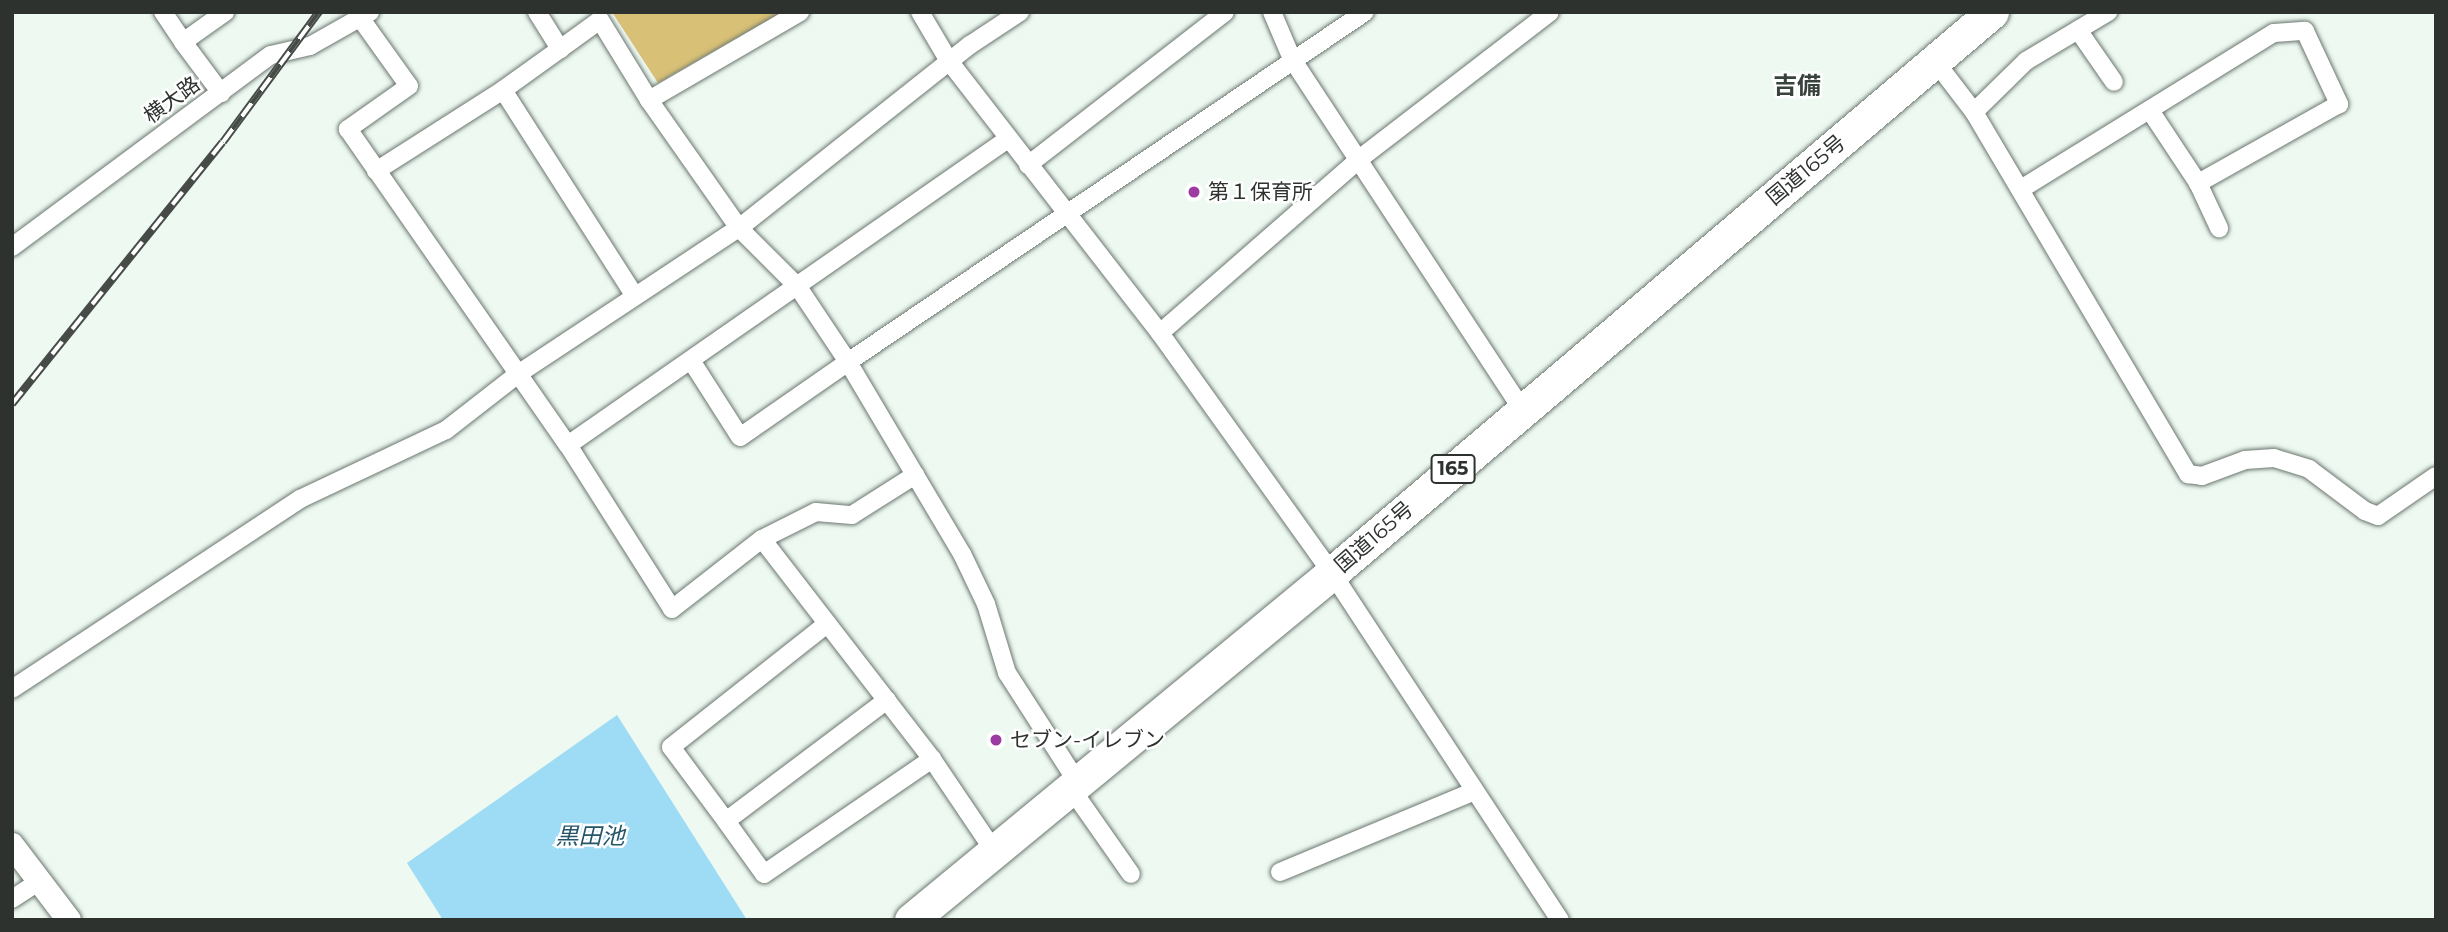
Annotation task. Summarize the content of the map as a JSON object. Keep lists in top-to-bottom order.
{
  "streets": {
    "highway": ["国道165号", "165"],
    "street": ["横大路"]
  },
  "districts": ["吉備"],
  "water": ["黒田池"],
  "places": ["第１保育所", "セブン-イレブン"]
}
